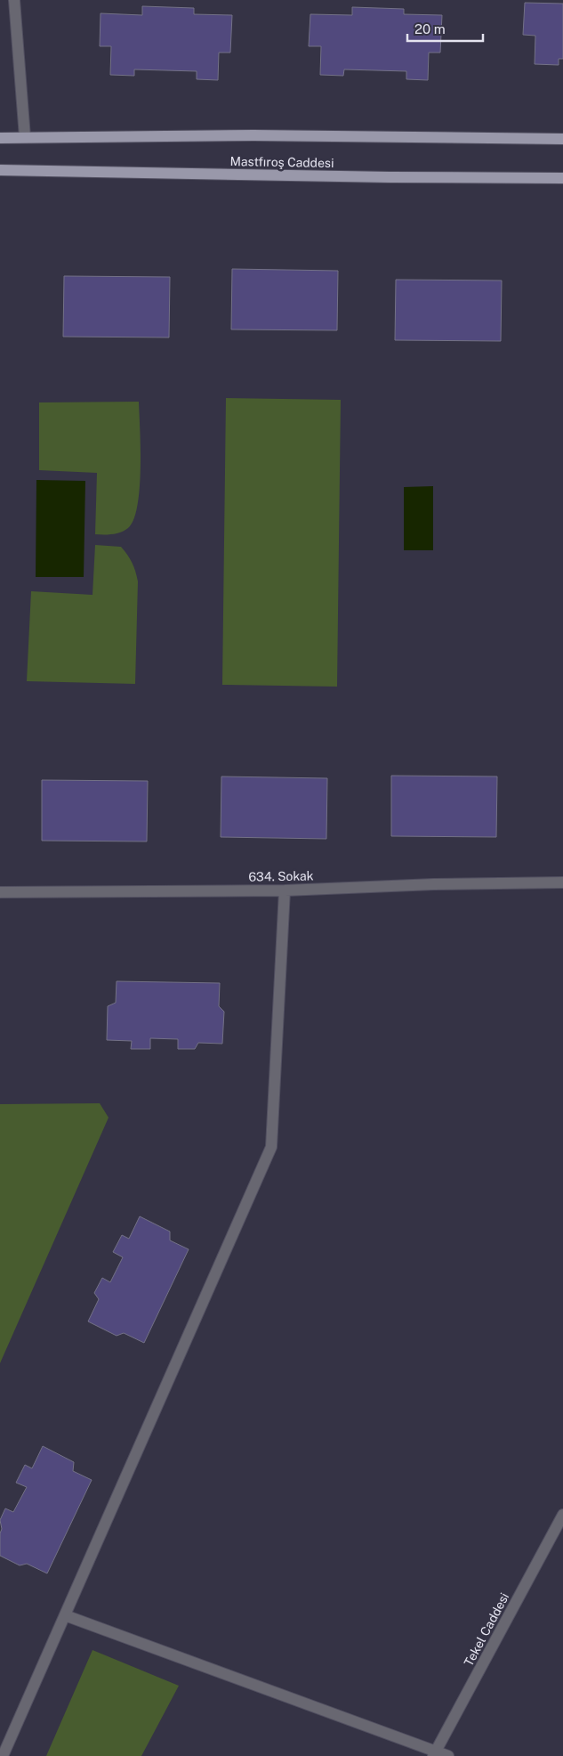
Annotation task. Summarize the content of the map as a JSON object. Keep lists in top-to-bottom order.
{
  "streets": {
    "main road": ["Mastfıroş Caddesi"],
    "street": ["634. Sokak", "Tekel Caddesi"]
  },
  "scale_bar": "20 m"
}
